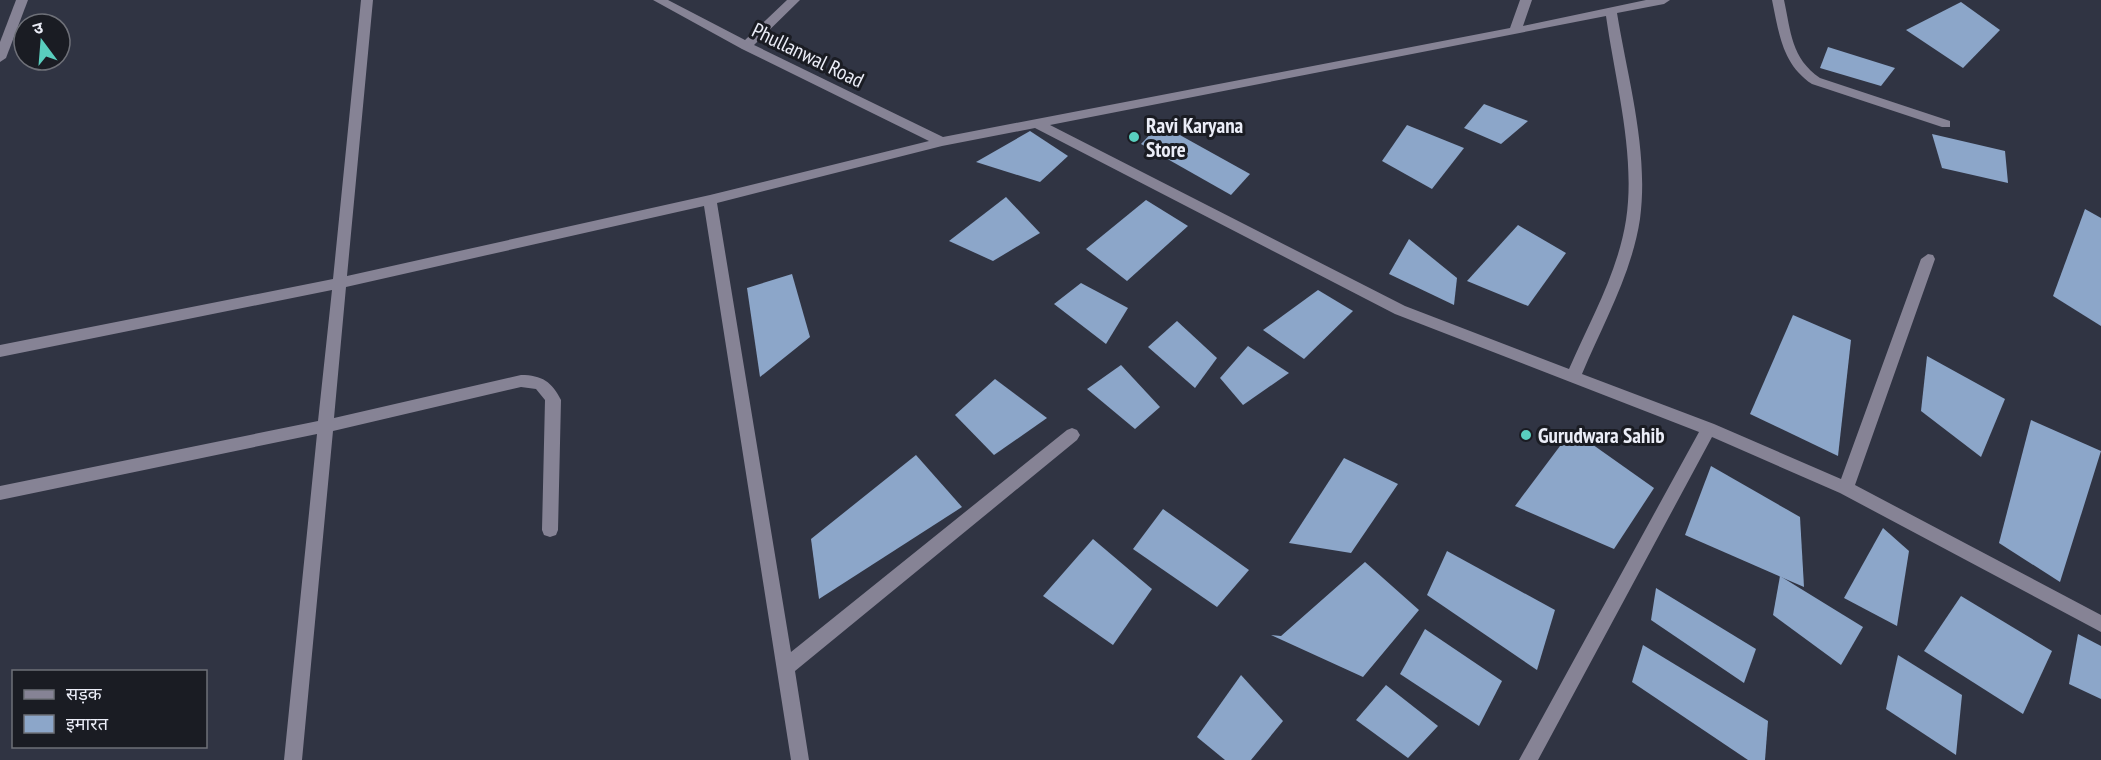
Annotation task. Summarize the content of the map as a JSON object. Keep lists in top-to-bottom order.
{
  "streets": {
    "street": ["Phullanwal Road"]
  },
  "places": ["Ravi Karyana Store", "Gurudwara Sahib"],
  "legend": ["सड़क", "इमारत"],
  "north": "top"
}
